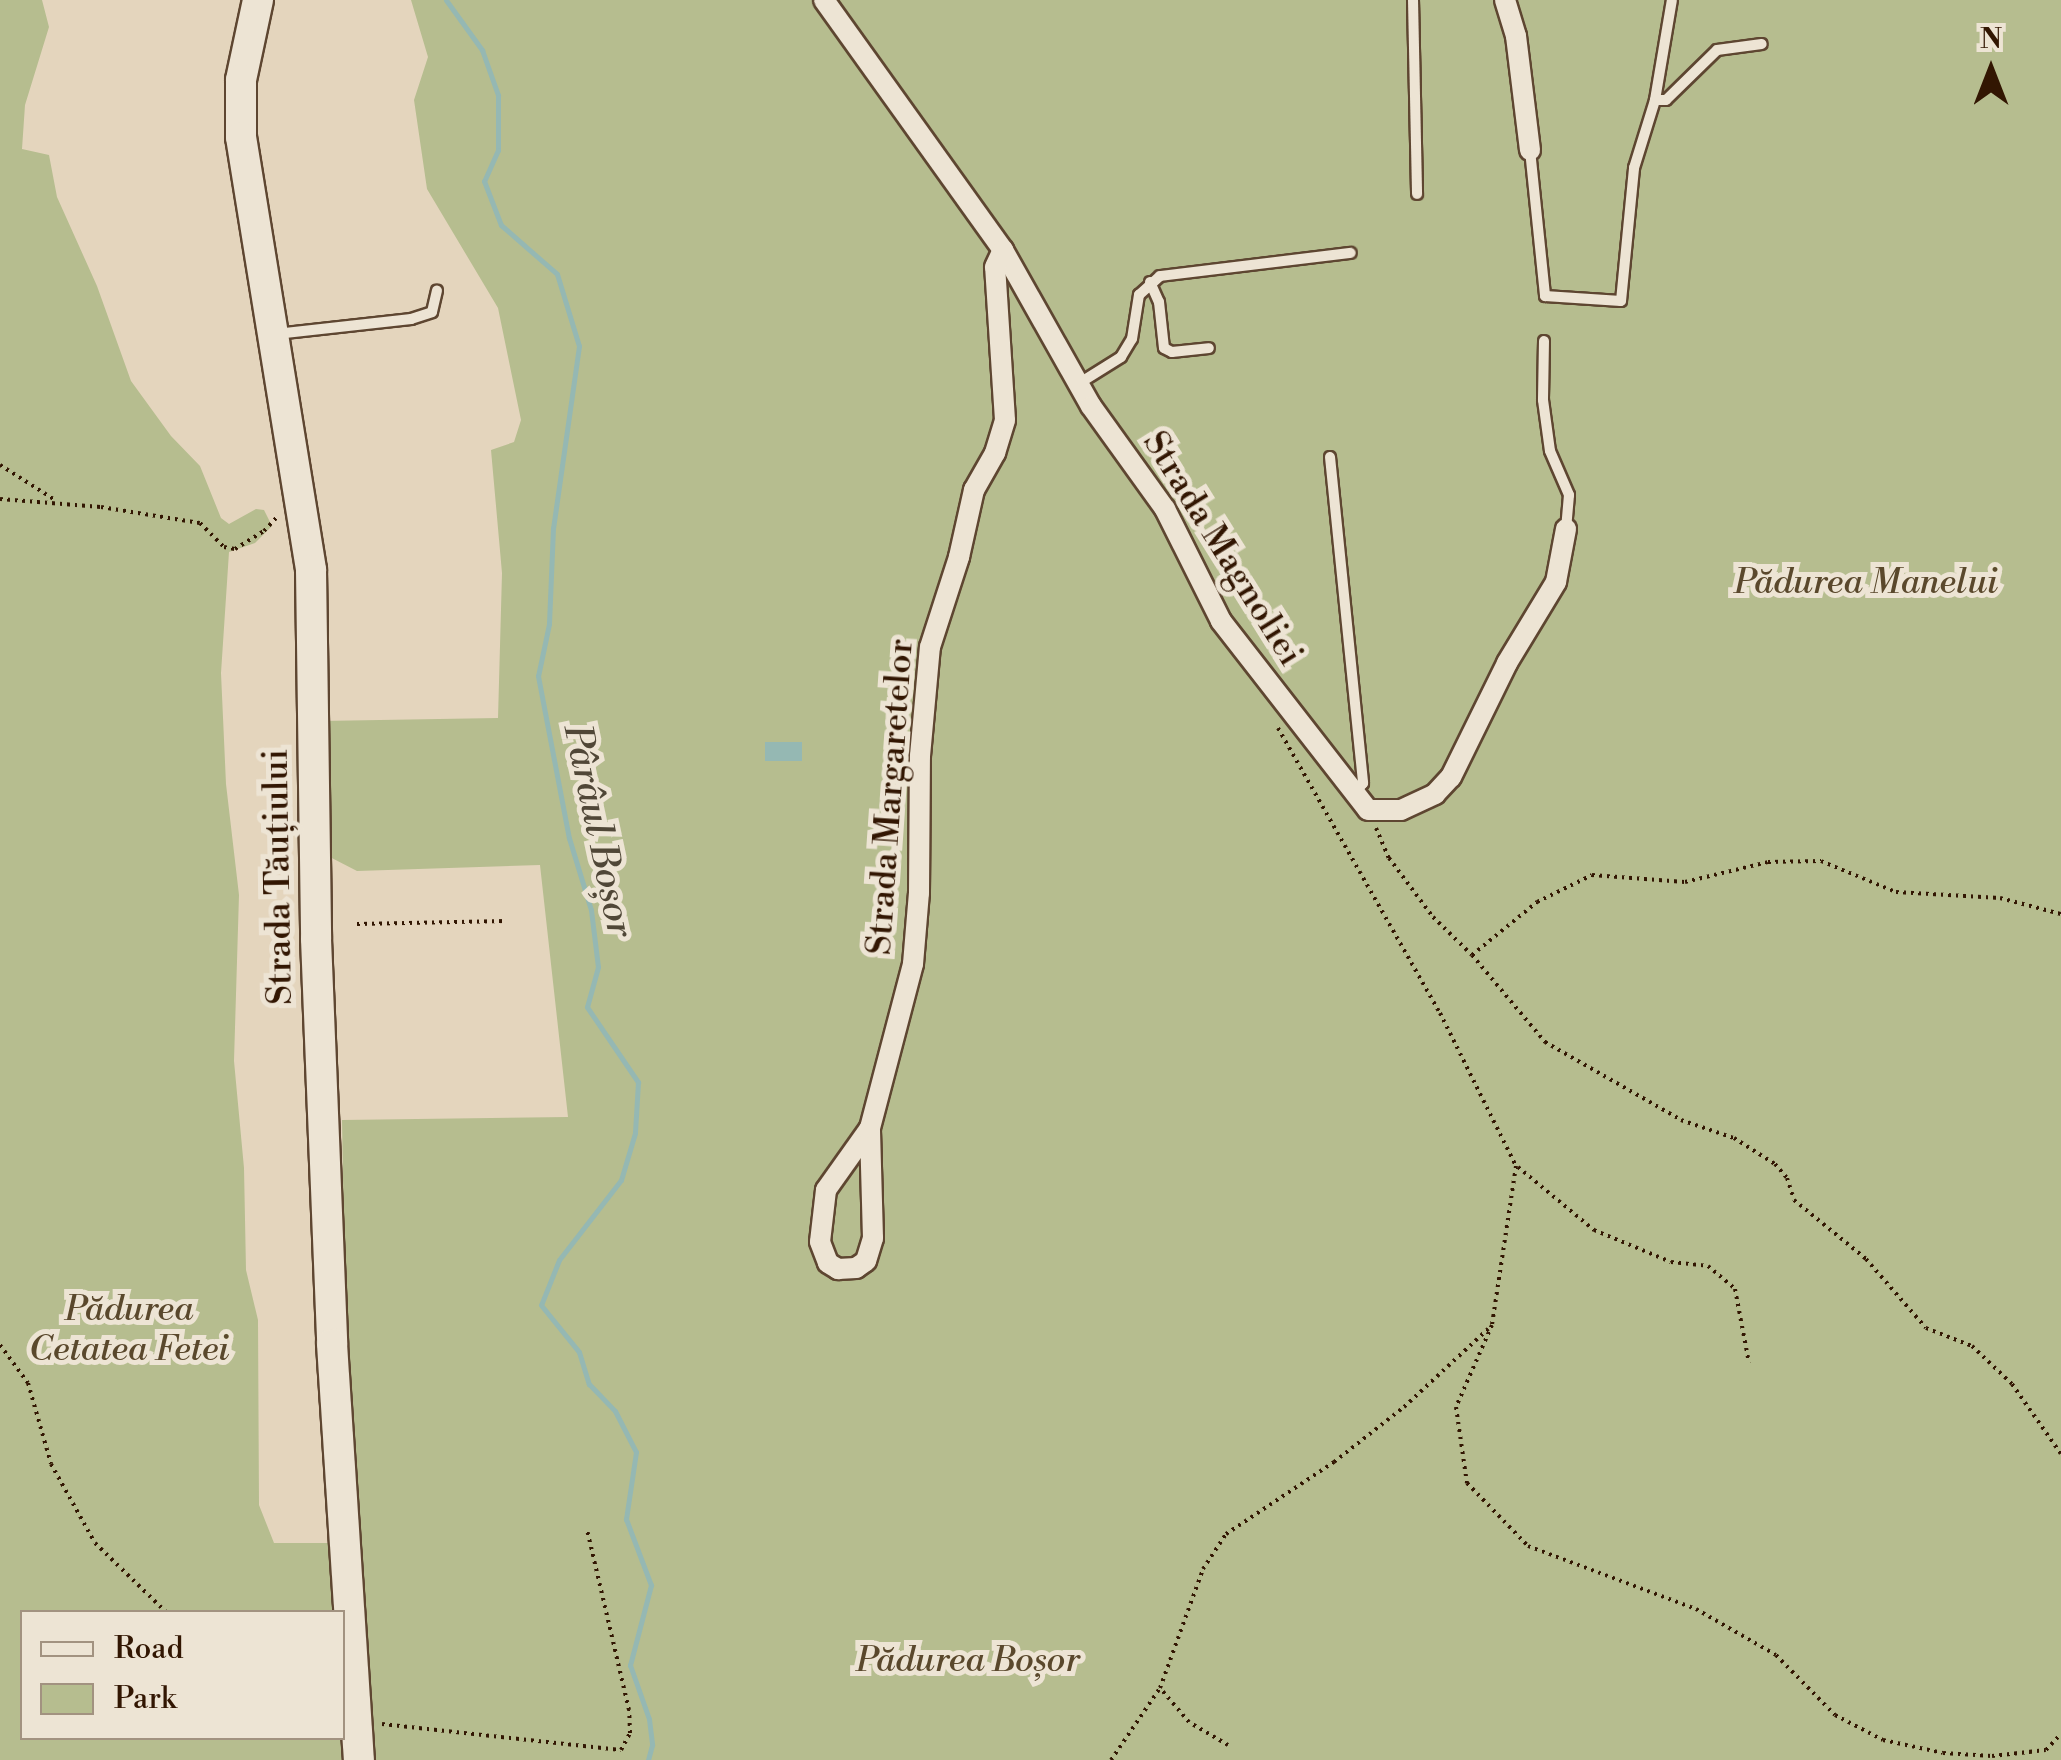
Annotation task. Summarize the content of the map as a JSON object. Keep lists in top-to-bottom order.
{
  "streets": {
    "main road": ["Strada Tăuțiului"],
    "street": ["Strada Magnoliei", "Strada Margaretelor"]
  },
  "crossings": [
    ["Strada Magnoliei", "Strada Margaretelor"]
  ],
  "water": ["Pârâul Boșor"],
  "parks": ["Pădurea Manelui", "Pădurea Cetatea Fetei", "Pădurea Boșor"],
  "legend": ["Road", "Park"],
  "north": "top"
}
